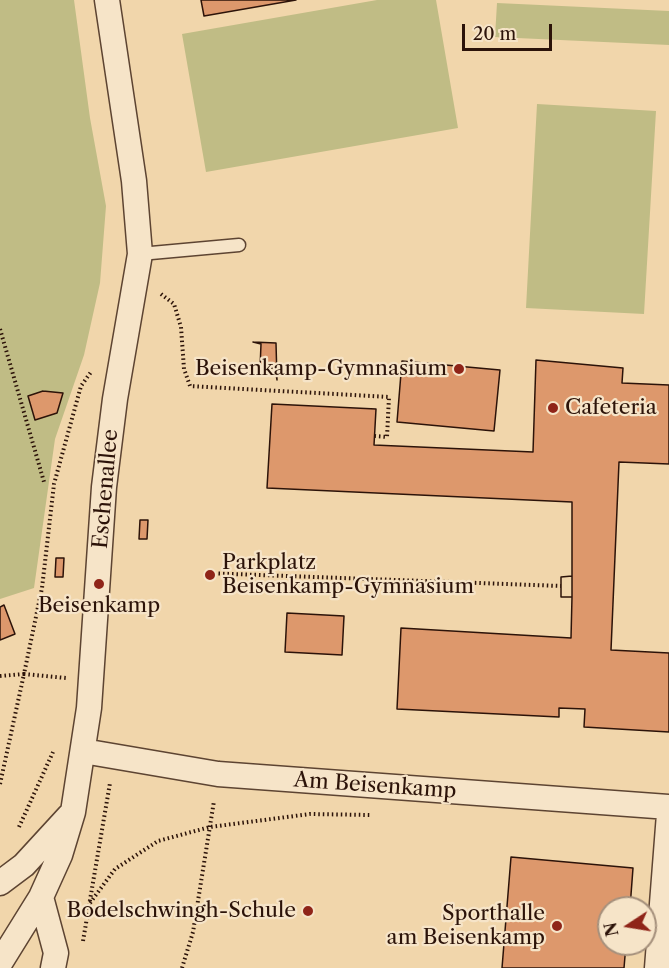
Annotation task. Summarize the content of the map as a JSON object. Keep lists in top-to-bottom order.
{
  "streets": {
    "street": ["Eschenallee", "Am Beisenkamp"]
  },
  "crossings": [
    ["Eschenallee", "Am Beisenkamp"]
  ],
  "places": [
    "Beisenkamp-Gymnasium",
    "Cafeteria",
    "Parkplatz Beisenkamp-Gymnasium",
    "Beisenkamp",
    "Bodelschwingh-Schule",
    "Sporthalle am Beisenkamp"
  ],
  "scale_bar": "20 m",
  "north": "left"
}
